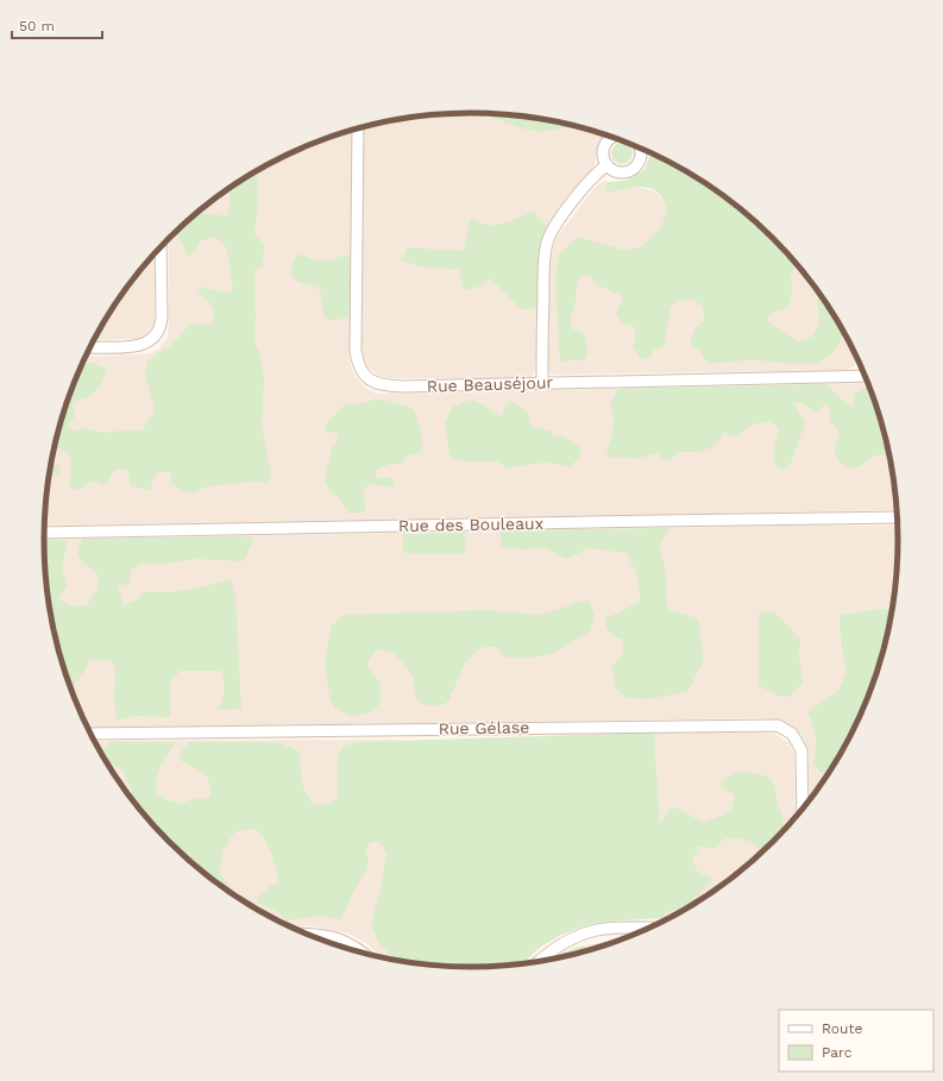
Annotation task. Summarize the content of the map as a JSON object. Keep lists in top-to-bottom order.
{
  "streets": {
    "street": ["Rue Beauséjour", "Rue des Bouleaux", "Rue Gélase"]
  },
  "legend": ["Route", "Parc"],
  "scale_bar": "50 m"
}
